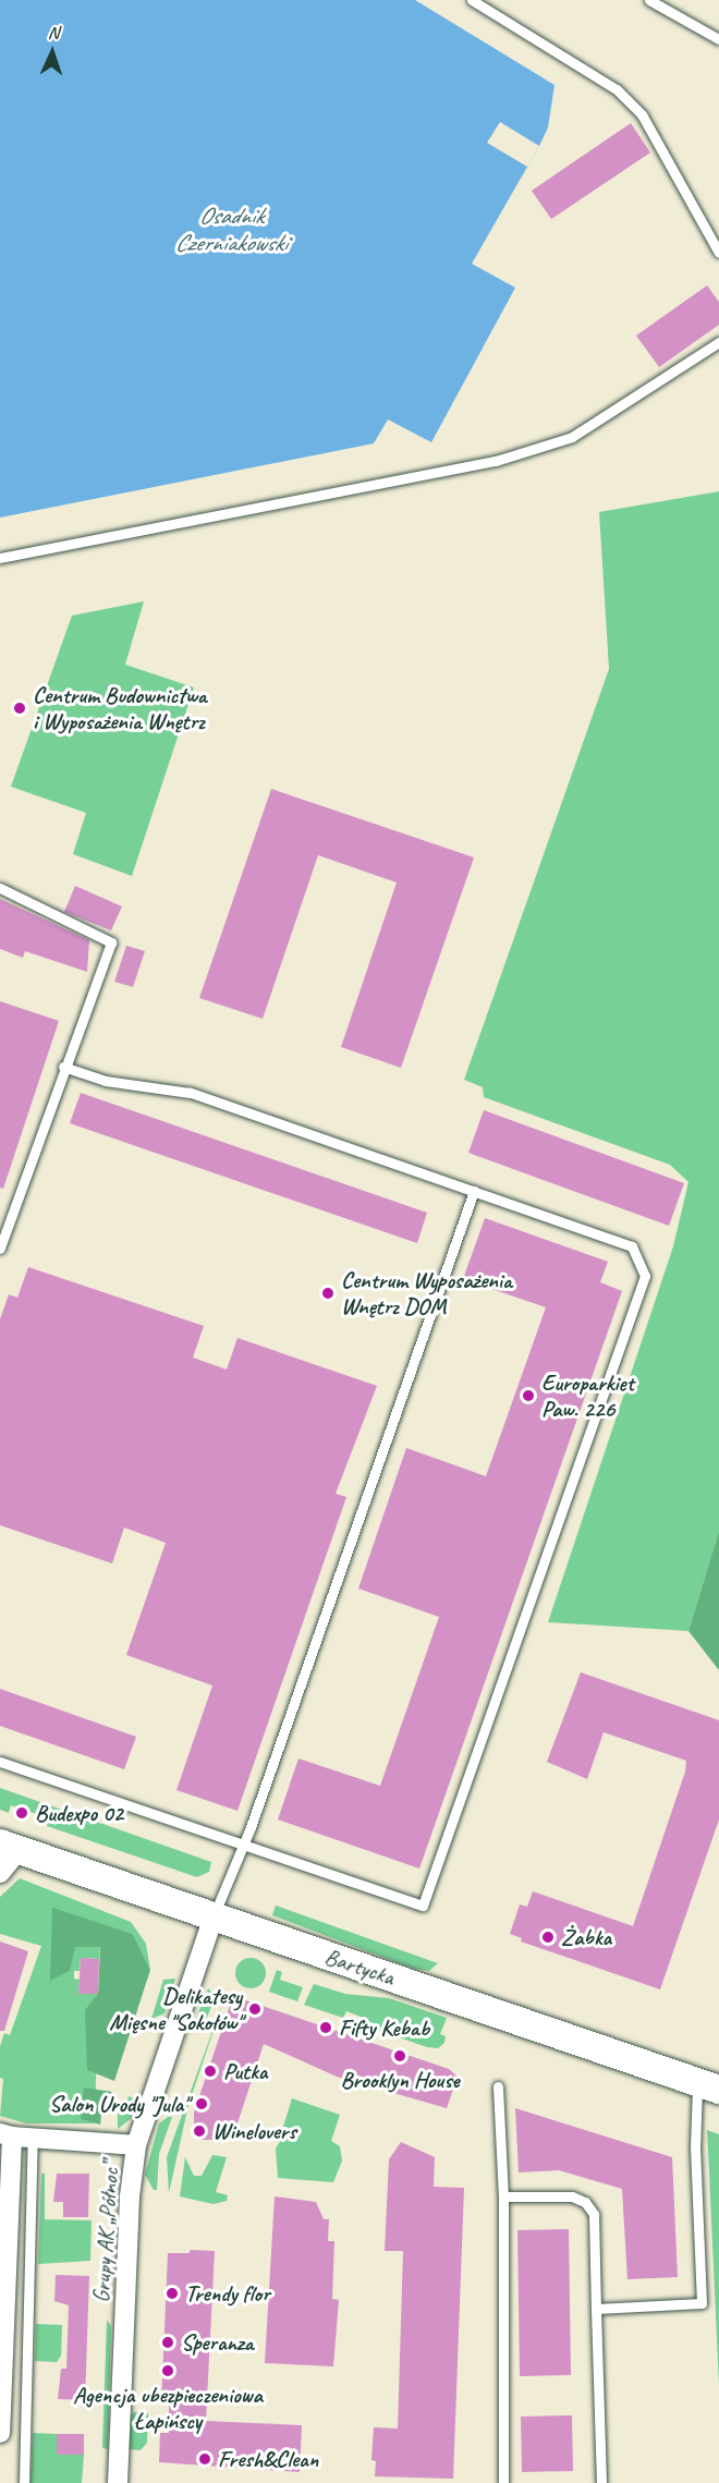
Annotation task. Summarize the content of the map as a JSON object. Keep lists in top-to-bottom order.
{
  "streets": {
    "street": ["Bartycka", "Grupy AK „Północ”"]
  },
  "crossings": [
    ["Bartycka", "Grupy AK „Północ”"]
  ],
  "water": ["Osadnik Czerniakowski"],
  "places": [
    "Centrum Budownictwa i Wyposażenia Wnętrz",
    "Centrum Wyposażenia Wnętrz DOM",
    "Europarkiet Paw. 226",
    "Budexpo 02",
    "Żabka",
    "Delikatesy Mięsne \"Sokołów\"",
    "Fifty Kebab",
    "Brooklyn House",
    "Putka",
    "Salon Urody \"Jula\"",
    "Winelovers",
    "Trendy flor",
    "Speranza",
    "Agencja ubezpieczeniowa Łapińscy",
    "Fresh&Clean"
  ],
  "north": "top"
}
